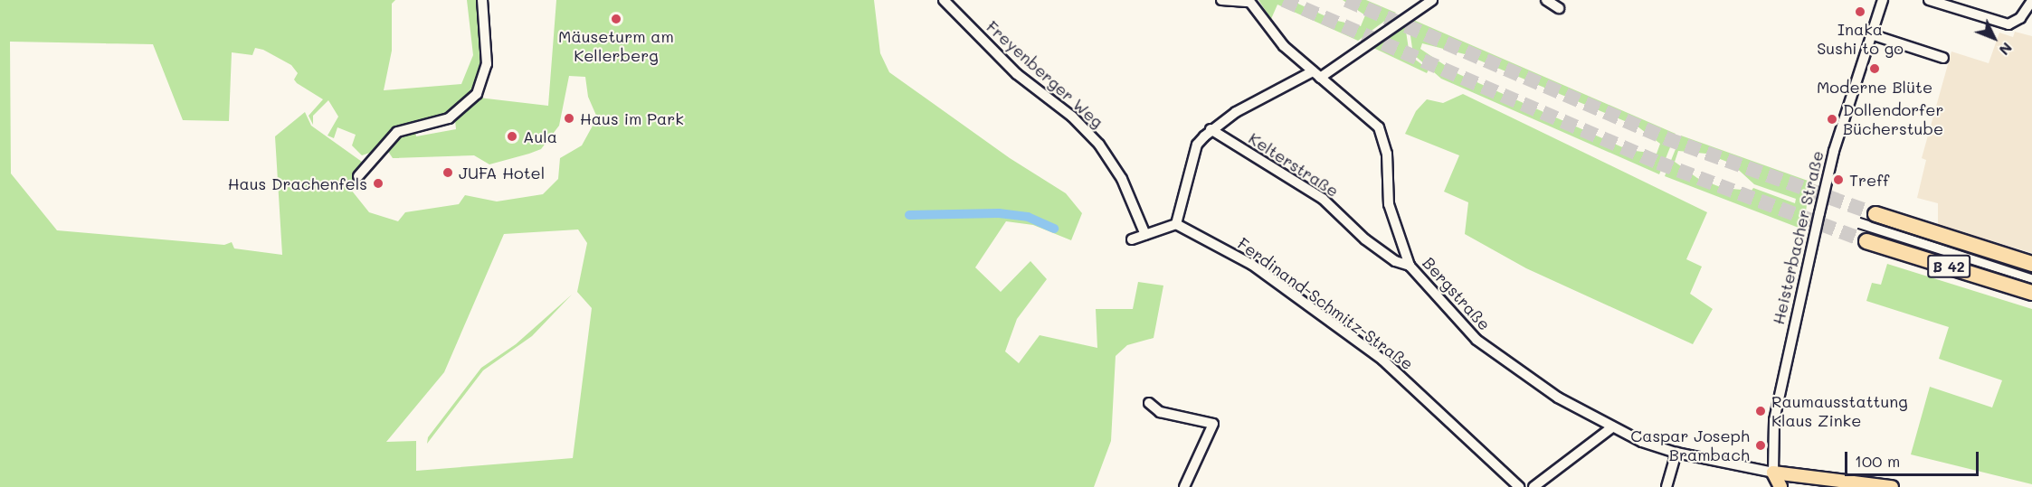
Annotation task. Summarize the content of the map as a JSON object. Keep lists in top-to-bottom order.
{
  "streets": {
    "highway": ["B 42"],
    "main road": ["Heisterbacher Straße"],
    "street": [
      "Freyenberger Weg",
      "Kelterstraße",
      "Bergstraße",
      "Ferdinand-Schmitz-Straße"
    ]
  },
  "crossings": [
    ["Kelterstraße", "Bergstraße"],
    ["Heisterbacher Straße", "Bergstraße"]
  ],
  "places": [
    "Inaka Sushi to go",
    "Mäuseturm am Kellerberg",
    "Moderne Blüte",
    "Haus im Park",
    "Dollendorfer Bücherstube",
    "Aula",
    "JUFA Hotel",
    "Treff",
    "Haus Drachenfels",
    "Raumausstattung Klaus Zinke",
    "Caspar Joseph Brambach"
  ],
  "scale_bar": "100 m",
  "north": "bottom right"
}
